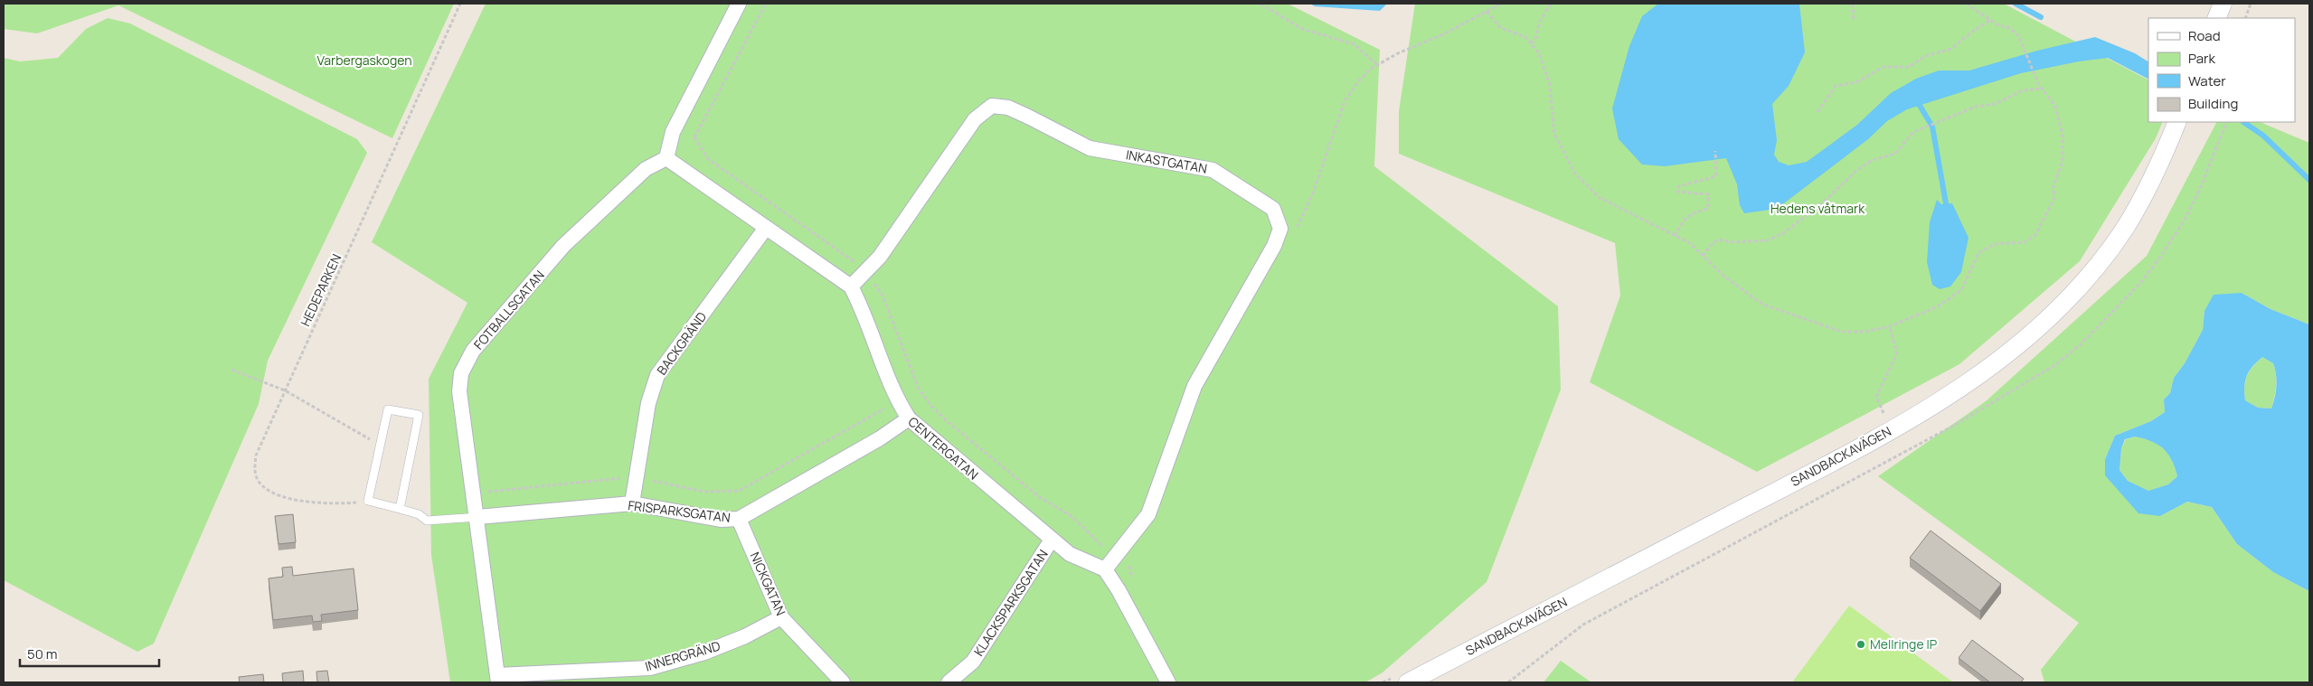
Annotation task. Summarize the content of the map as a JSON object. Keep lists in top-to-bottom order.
{
  "streets": {
    "street": [
      "INKASTGATAN",
      "FOTBALLSGATAN",
      "BACKGRÄND",
      "CENTERGATAN",
      "SANDBACKAVÄGEN",
      "FRISPARKSGATAN",
      "NICKGATAN",
      "KLACKSPARKSGATAN",
      "INNERGRÄND"
    ],
    "path": ["HEDEPARKEN"]
  },
  "crossings": [
    ["INKASTGATAN", "CENTERGATAN"],
    ["FOTBALLSGATAN", "CENTERGATAN"],
    ["FOTBALLSGATAN", "FRISPARKSGATAN"],
    ["FOTBALLSGATAN", "INNERGRÄND"],
    ["BACKGRÄND", "CENTERGATAN"],
    ["BACKGRÄND", "FRISPARKSGATAN"],
    ["CENTERGATAN", "FRISPARKSGATAN"],
    ["CENTERGATAN", "KLACKSPARKSGATAN"],
    ["FRISPARKSGATAN", "NICKGATAN"],
    ["NICKGATAN", "INNERGRÄND"]
  ],
  "parks": ["Varbergaskogen", "Hedens våtmark"],
  "places": ["Mellringe IP"],
  "legend": [
    "Road",
    "Park",
    "Water",
    "Building"
  ],
  "scale_bar": "50 m"
}
